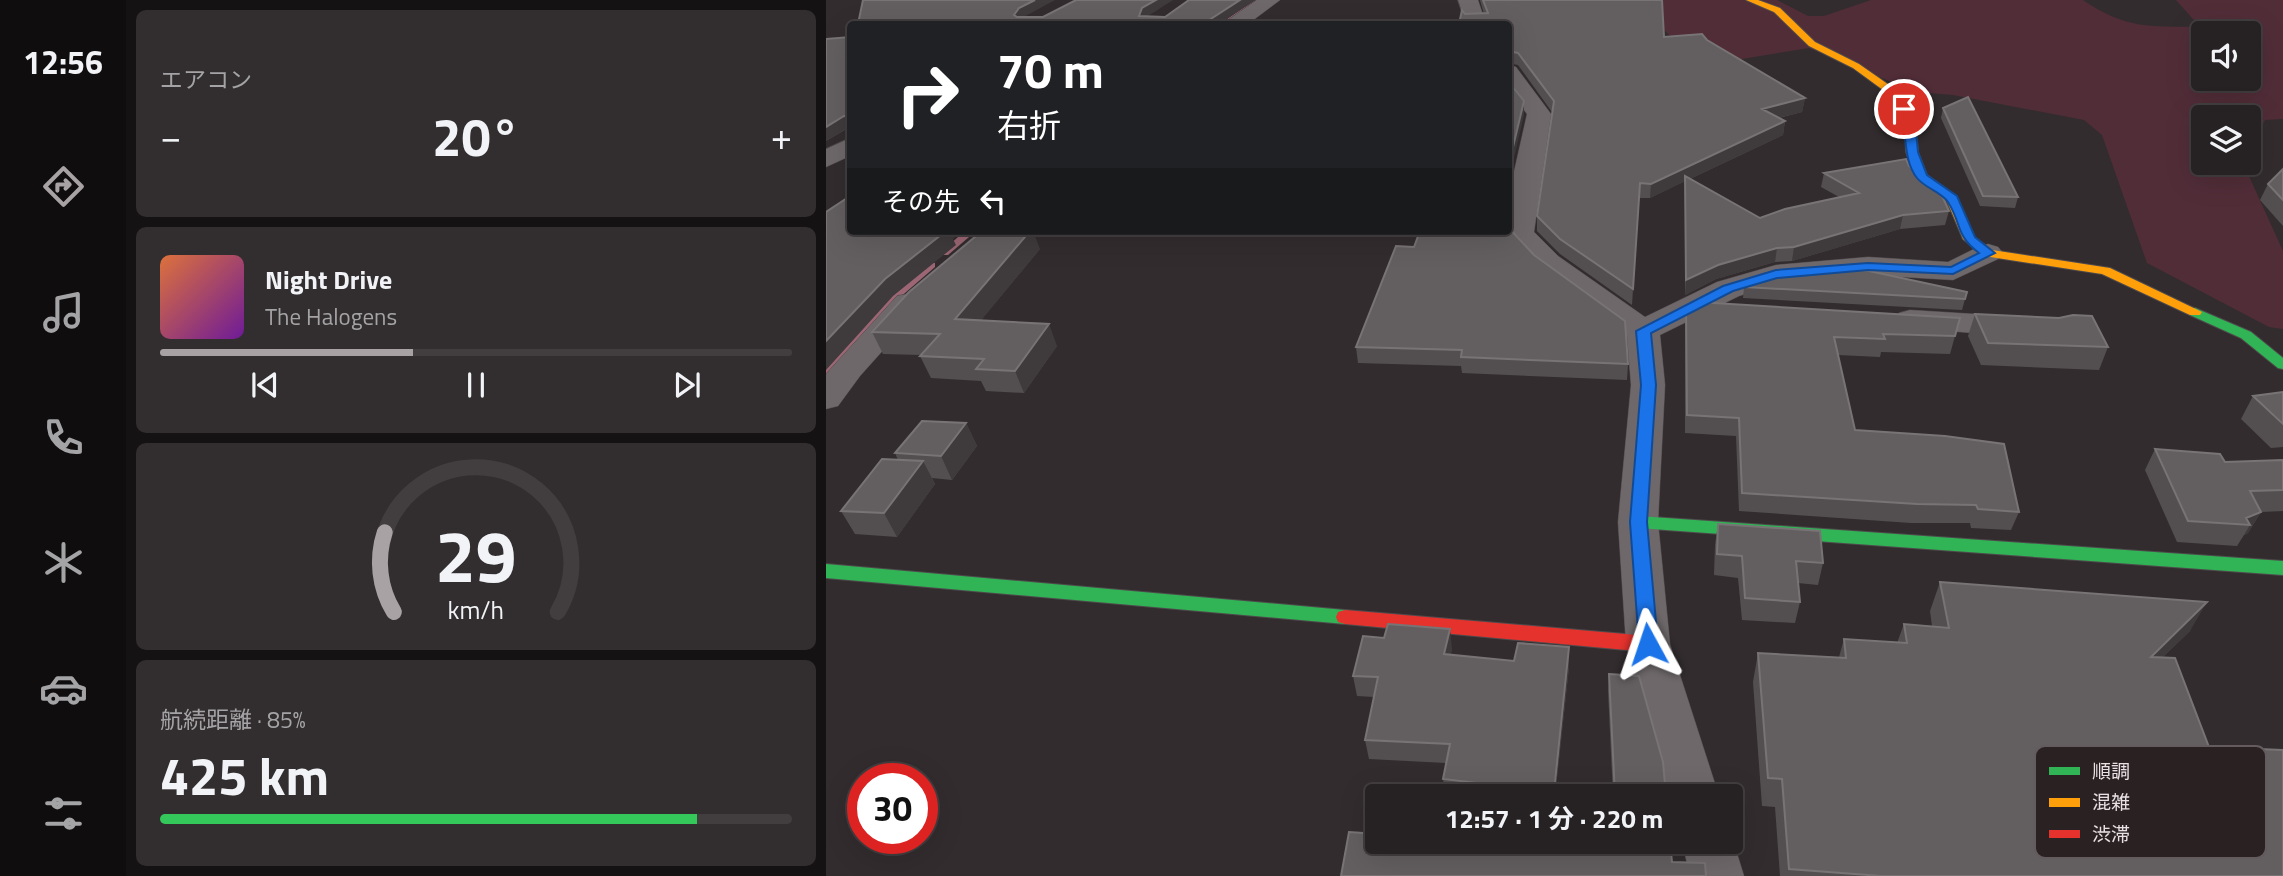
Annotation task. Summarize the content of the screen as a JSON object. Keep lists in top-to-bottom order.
{
  "legend": ["順調", "混雑", "渋滞"],
  "page": {
    "tabs": "12:56",
    "tile": [
      "エアコン",
      ["航続距離 · 85%", "425 km"]
    ],
    "turn": ["70 m", "右折"],
    "heat": ["−", "20°", "+"],
    "then": "その先",
    "song": ["Night Drive", "The Halogens"],
    "limit": "30",
    "trip": "12:57 · 1 分 · 220 m",
    "gauge": ["29", "km/h"]
  }
}
